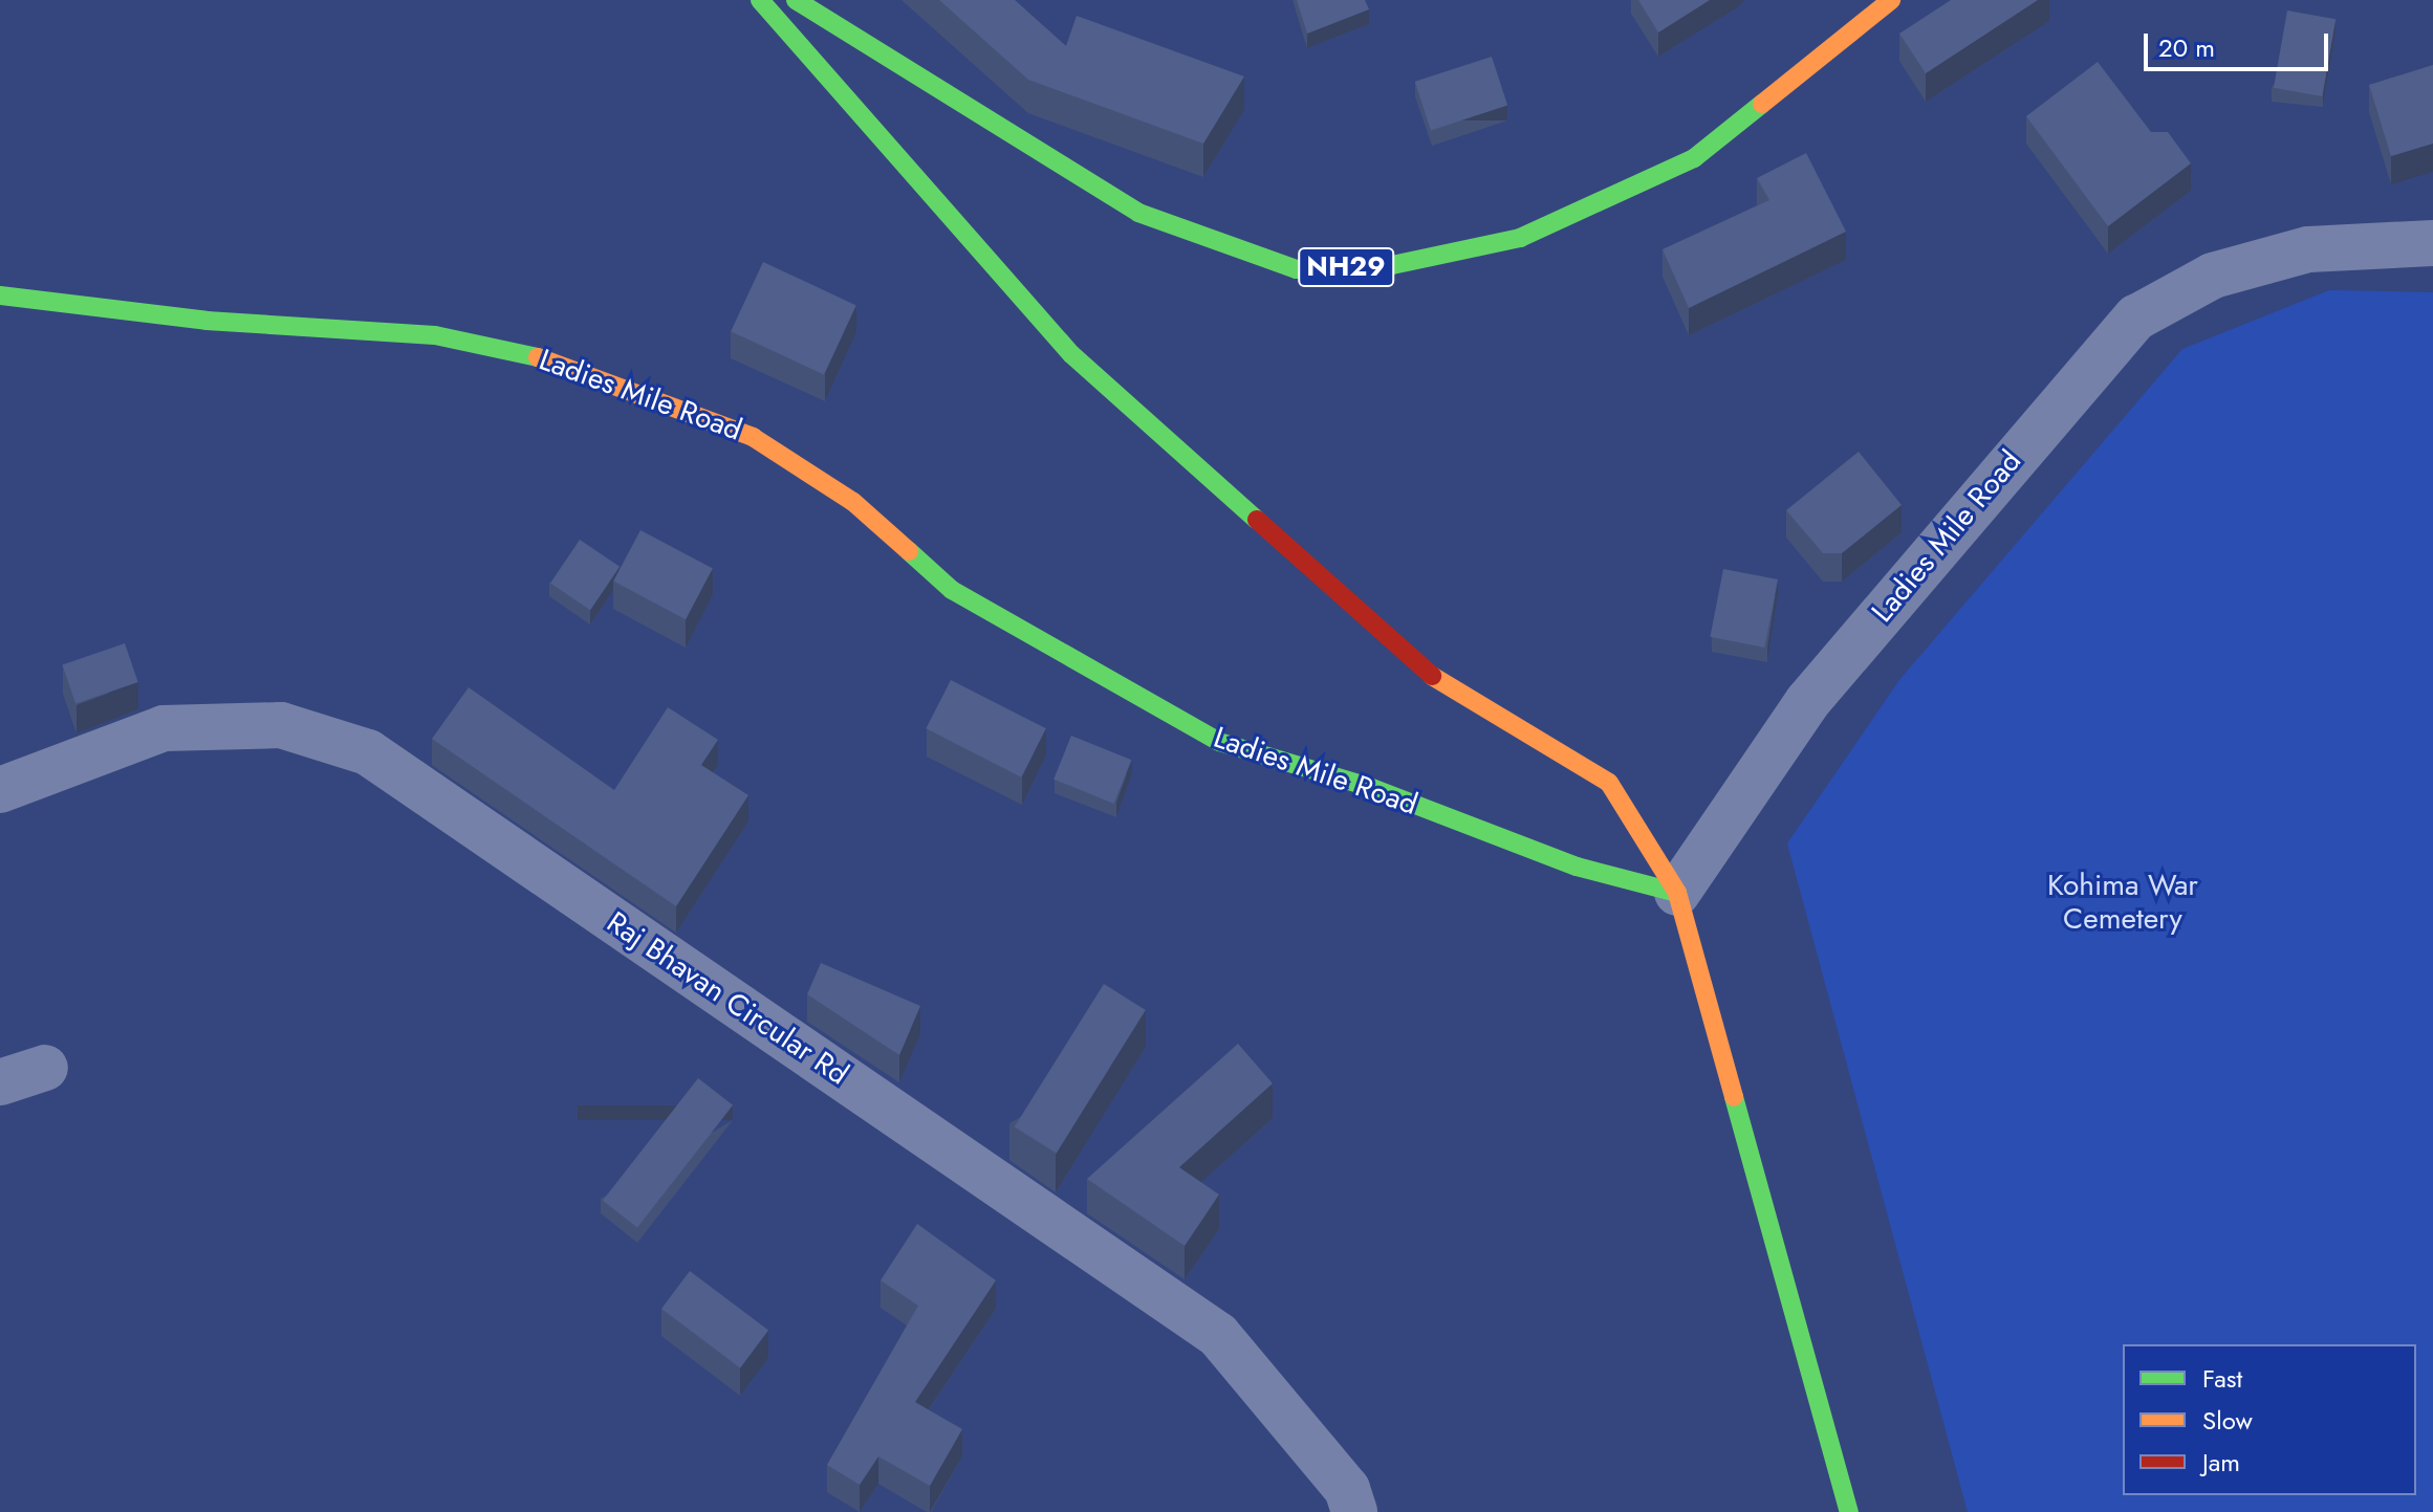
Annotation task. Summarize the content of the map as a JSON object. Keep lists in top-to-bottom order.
{
  "streets": {
    "main road": ["NH29", "Ladies Mile Road"],
    "street": ["Raj Bhavan Circular Rd"]
  },
  "parks": ["Kohima War Cemetery"],
  "legend": ["Fast", "Slow", "Jam"],
  "scale_bar": "20 m"
}
